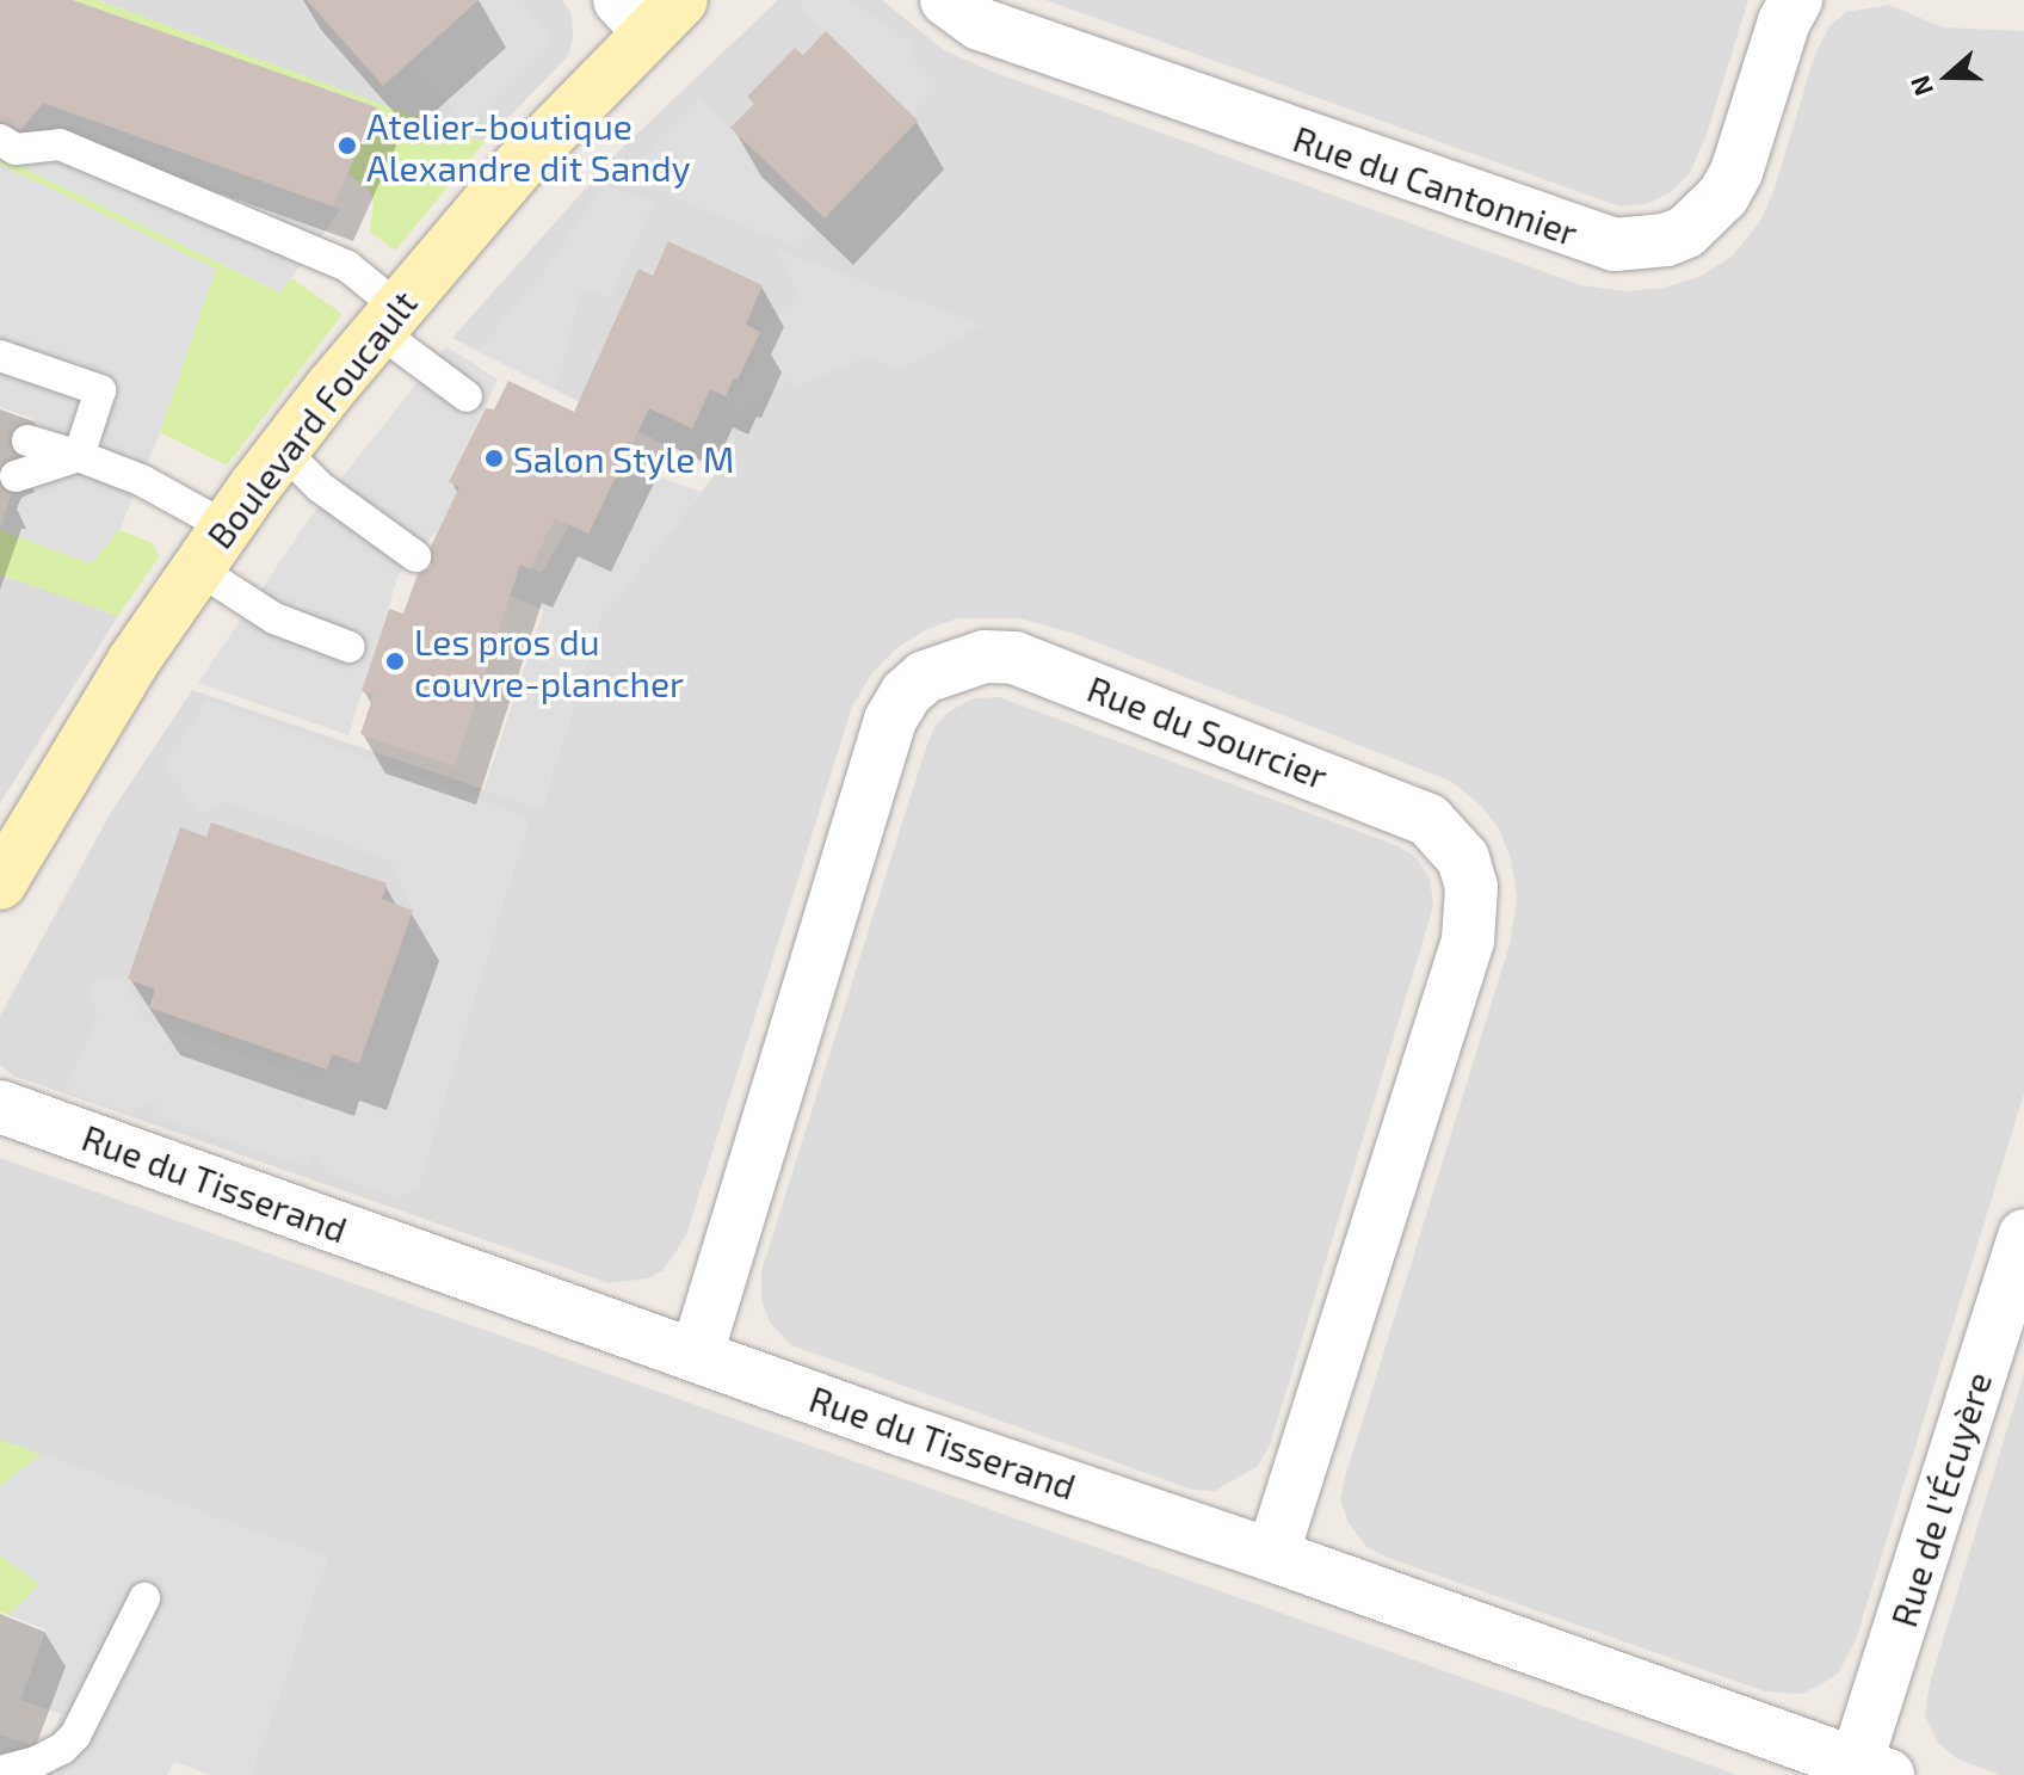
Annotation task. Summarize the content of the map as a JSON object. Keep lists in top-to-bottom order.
{
  "streets": {
    "street": [
      "Rue du Cantonnier",
      "Boulevard Foucault",
      "Rue du Sourcier",
      "Rue du Tisserand",
      "Rue de l'Écuyère"
    ]
  },
  "crossings": [
    ["Rue du Sourcier", "Rue du Tisserand"],
    ["Rue du Tisserand", "Rue de l'Écuyère"]
  ],
  "places": ["Atelier-boutique Alexandre dit Sandy", "Salon Style M", "Les pros du couvre-plancher"],
  "north": "left"
}
